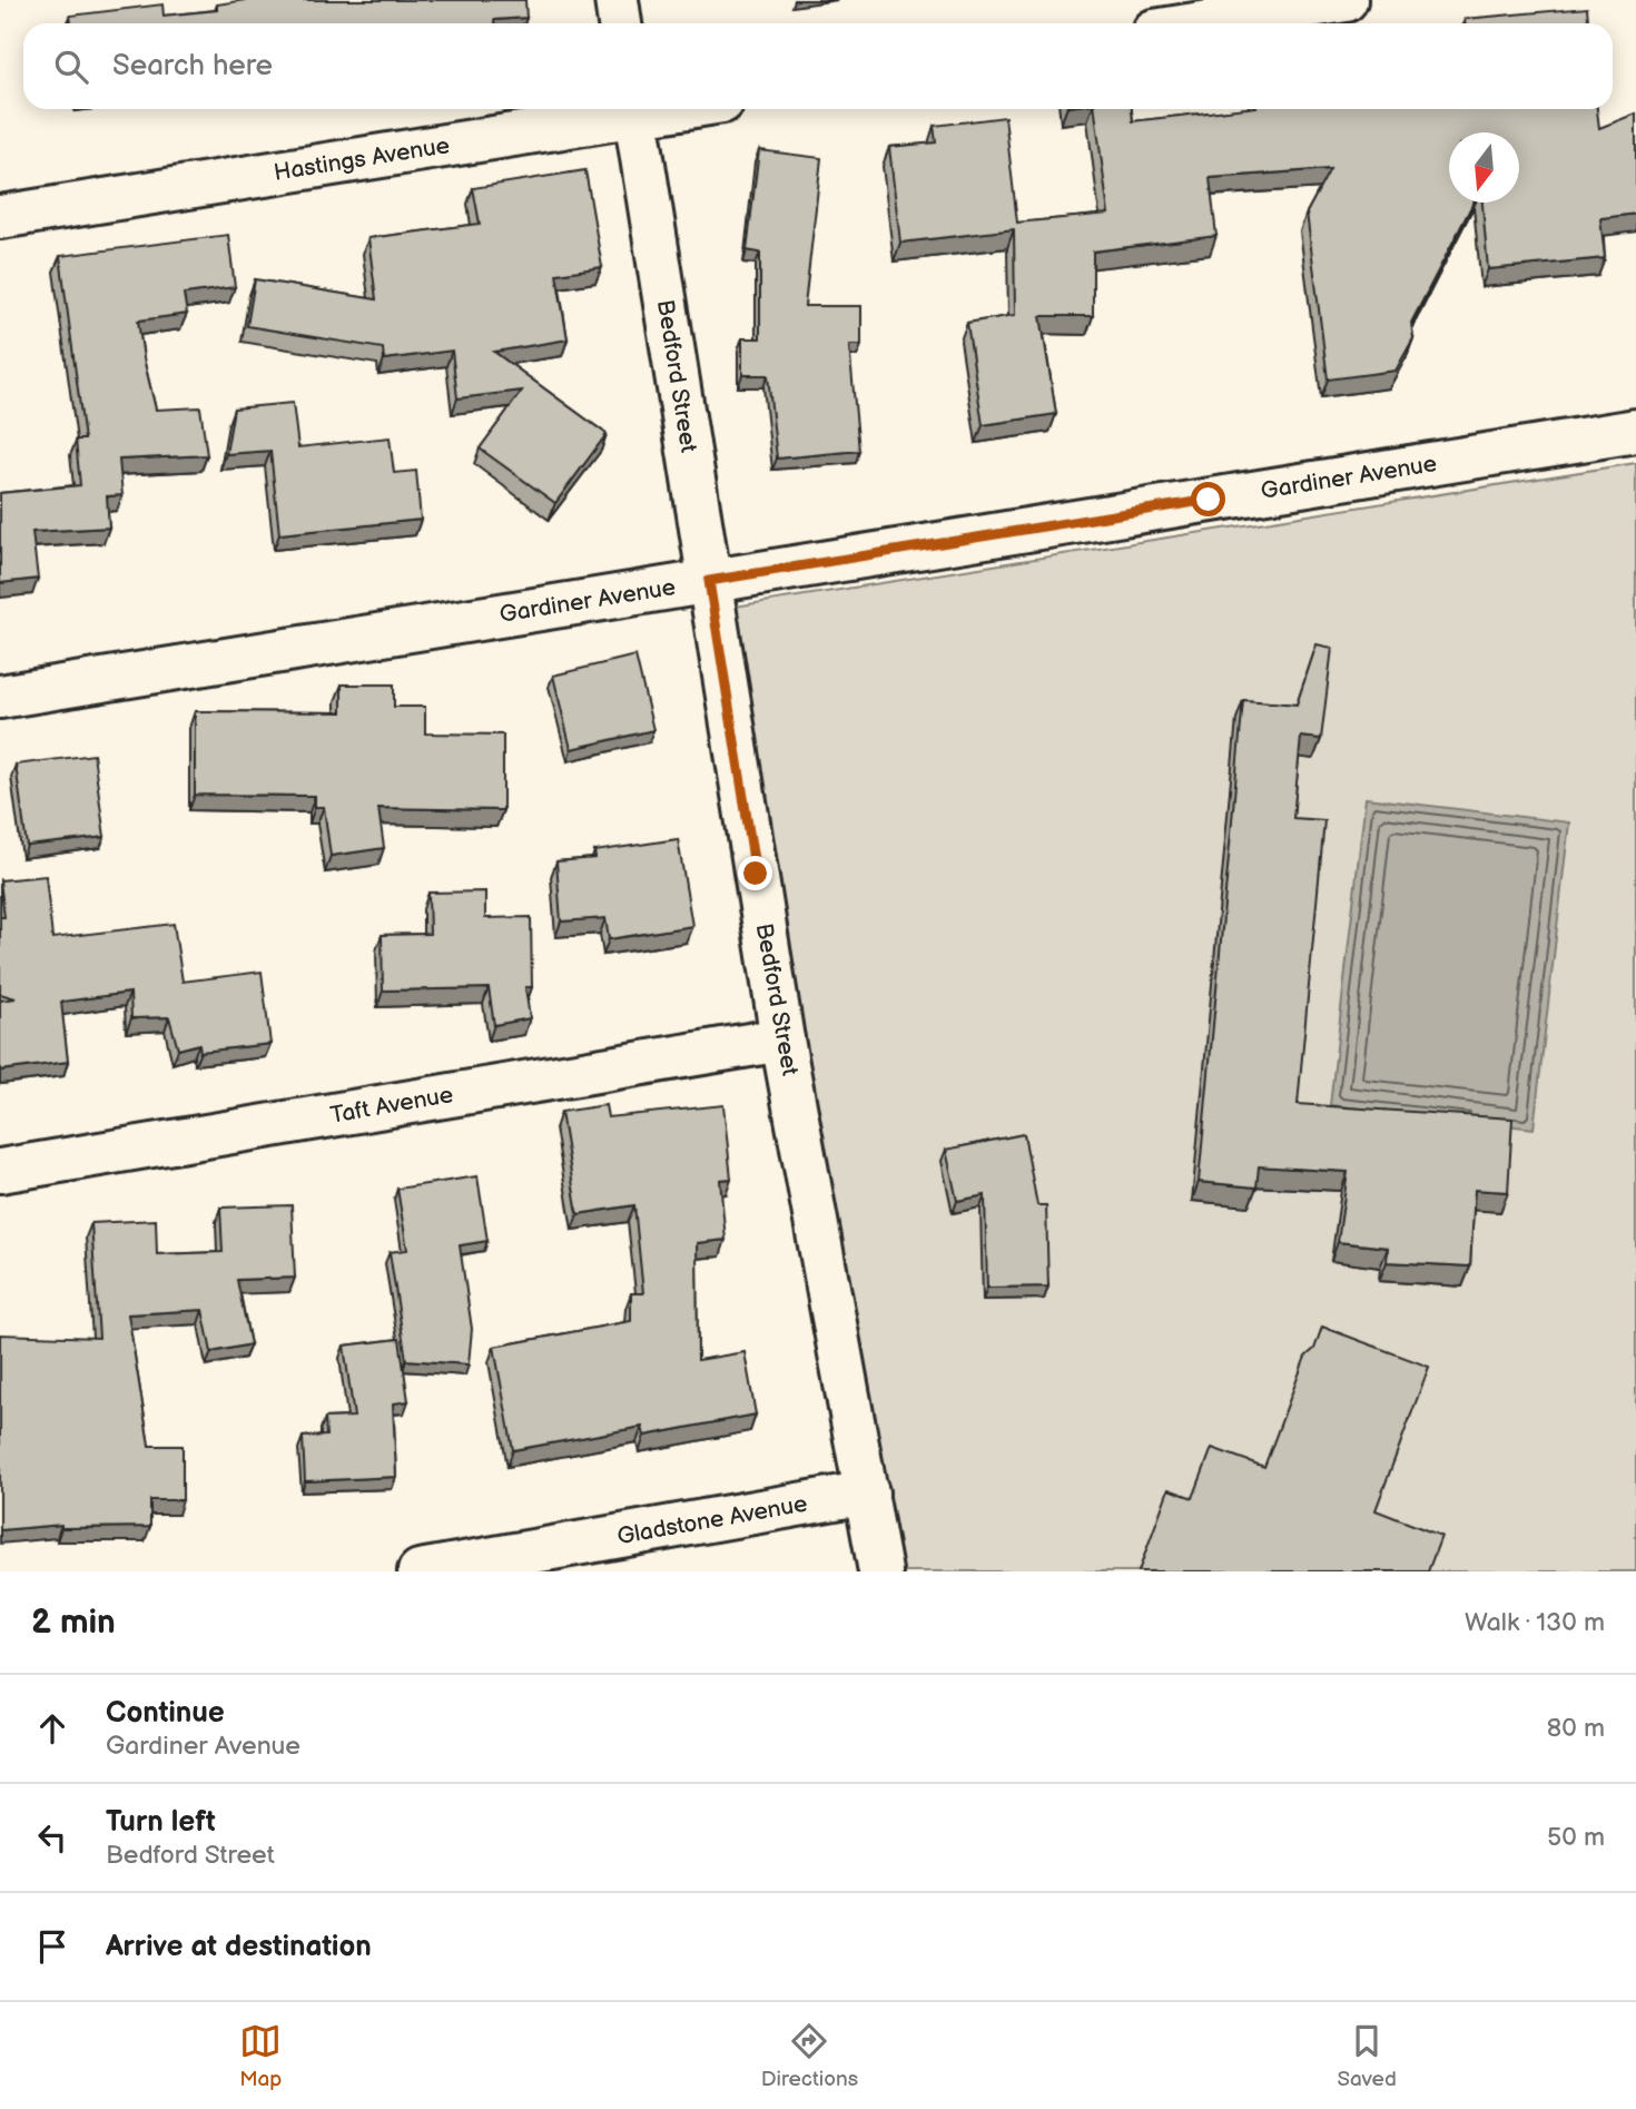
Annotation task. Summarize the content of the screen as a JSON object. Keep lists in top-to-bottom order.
{
  "streets": {
    "street": [
      "Hastings Avenue",
      "Bedford Street",
      "Gardiner Avenue",
      "Taft Avenue",
      "Gladstone Avenue"
    ]
  },
  "crossings": [
    ["Bedford Street", "Gardiner Avenue"],
    ["Bedford Street", "Taft Avenue"],
    ["Bedford Street", "Gladstone Avenue"]
  ],
  "north": "bottom",
  "page": {
    "search": "Search here",
    "heading": ["2 min", "Walk · 130 m"],
    "list": [
      ["Continue", "Gardiner Avenue", "80 m"],
      ["Turn left", "Bedford Street", "50 m"],
      "Arrive at destination"
    ],
    "nav": ["Map", "Directions", "Saved"]
  }
}
